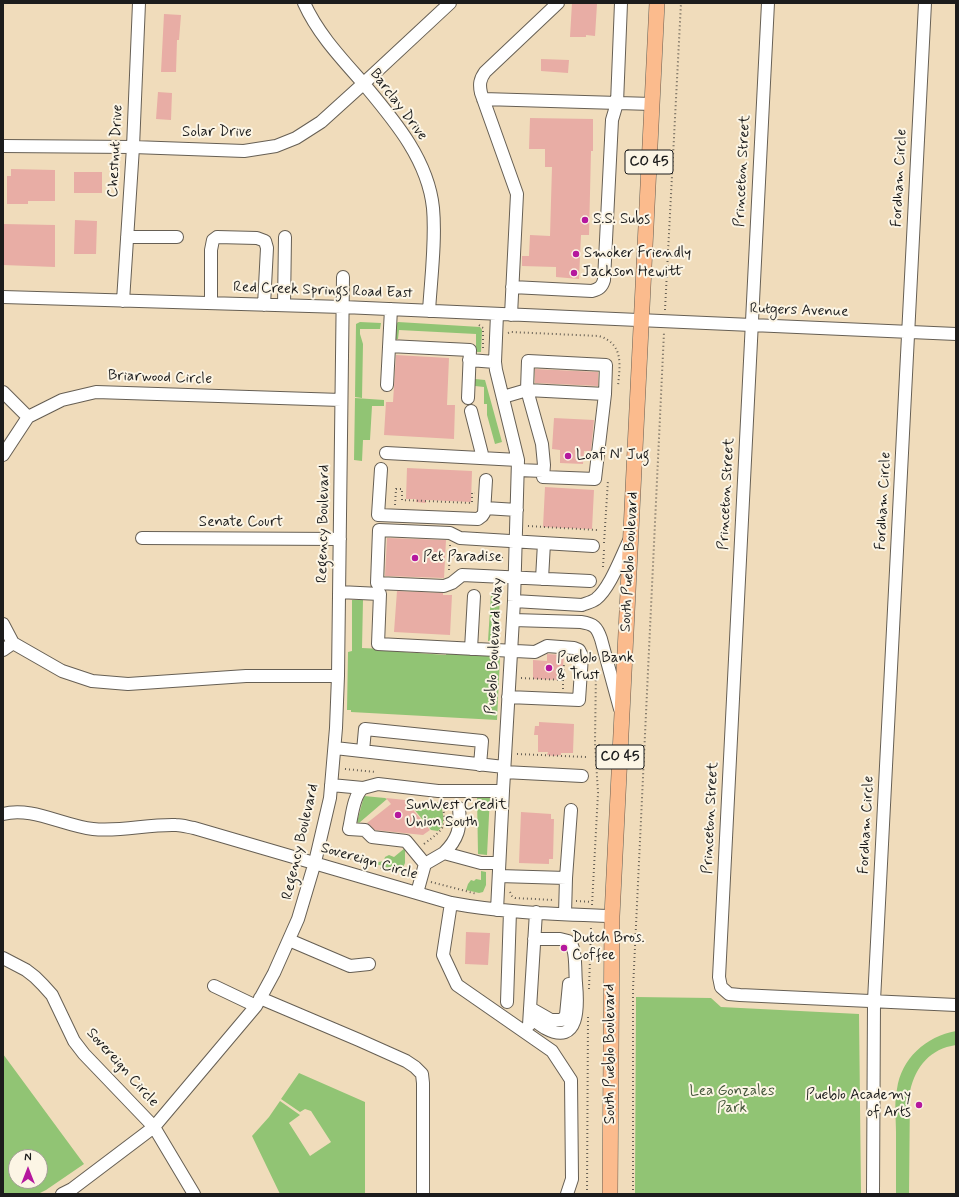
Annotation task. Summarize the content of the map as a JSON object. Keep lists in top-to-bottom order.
{
  "streets": {
    "main road": ["CO 45", "South Pueblo Boulevard"],
    "street": [
      "Barclay Drive",
      "Solar Drive",
      "Chestnut Drive",
      "Princeton Street",
      "Fordham Circle",
      "Red Creek Springs Road East",
      "Rutgers Avenue",
      "Briarwood Circle",
      "Senate Court",
      "Regency Boulevard",
      "Pueblo Boulevard Way",
      "Sovereign Circle"
    ]
  },
  "crossings": [
    ["Barclay Drive", "Solar Drive"],
    ["Barclay Drive", "Red Creek Springs Road East"],
    ["Solar Drive", "Chestnut Drive"],
    ["Chestnut Drive", "Red Creek Springs Road East"],
    ["Princeton Street", "Fordham Circle"],
    ["Princeton Street", "Rutgers Avenue"],
    ["Fordham Circle", "Rutgers Avenue"],
    ["Red Creek Springs Road East", "Rutgers Avenue"],
    ["Red Creek Springs Road East", "Regency Boulevard"],
    ["Red Creek Springs Road East", "South Pueblo Boulevard"],
    ["Red Creek Springs Road East", "Pueblo Boulevard Way"],
    ["Rutgers Avenue", "South Pueblo Boulevard"],
    ["Briarwood Circle", "Regency Boulevard"],
    ["Senate Court", "Regency Boulevard"],
    ["Regency Boulevard", "Sovereign Circle"],
    ["South Pueblo Boulevard", "Sovereign Circle"],
    ["Pueblo Boulevard Way", "Sovereign Circle"]
  ],
  "parks": ["Lea Gonzales Park"],
  "places": [
    "S.S. Subs",
    "Smoker Friendly",
    "Jackson Hewitt",
    "Loaf N' Jug",
    "Pet Paradise",
    "Pueblo Bank & Trust",
    "SunWest Credit Union South",
    "Dutch Bros. Coffee",
    "Pueblo Academy of Arts"
  ],
  "north": "top"
}
